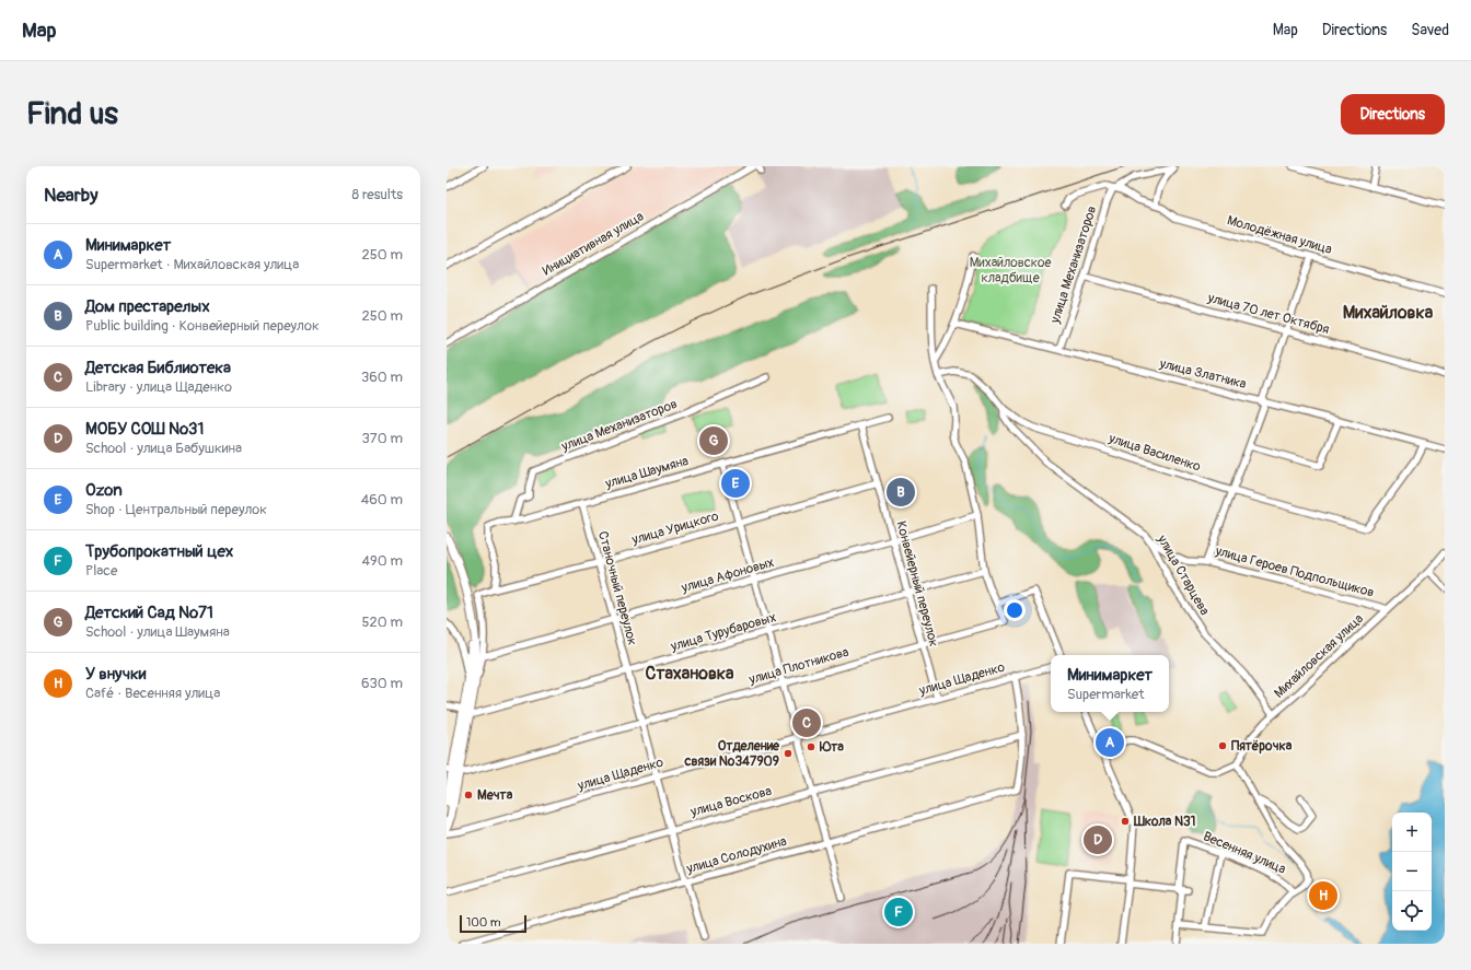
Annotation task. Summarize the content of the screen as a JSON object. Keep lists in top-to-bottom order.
{
  "streets": {
    "street": [
      "Молодёжная улица",
      "Инициативная улица",
      "улица Механизаторов",
      "улица 70 лет Октября",
      "улица Златника",
      "улица Василенко",
      "улица Шаумяна",
      "улица Урицкого",
      "улица Героев Подпольщиков",
      "улица Афоновых",
      "улица Старцева",
      "Конвейерный переулок",
      "Станочный переулок",
      "улица Турубаровых",
      "Михайловская улица",
      "улица Плотникова",
      "улица Щаденко",
      "улица Воскова",
      "Весенняя улица",
      "улица Солодухина"
    ]
  },
  "crossings": [
    ["Молодёжная улица", "улица Механизаторов"],
    ["Молодёжная улица", "улица Героев Подпольщиков"],
    ["улица Механизаторов", "улица 70 лет Октября"],
    ["улица Механизаторов", "улица Златника"],
    ["улица Механизаторов", "улица Шаумяна"],
    ["улица 70 лет Октября", "улица Героев Подпольщиков"],
    ["улица Златника", "улица Василенко"],
    ["улица Златника", "улица Героев Подпольщиков"],
    ["улица Василенко", "улица Героев Подпольщиков"],
    ["улица Василенко", "улица Старцева"],
    ["улица Шаумяна", "улица Урицкого"],
    ["улица Шаумяна", "Конвейерный переулок"],
    ["улица Шаумяна", "Станочный переулок"],
    ["улица Урицкого", "улица Афоновых"],
    ["улица Урицкого", "Конвейерный переулок"],
    ["улица Урицкого", "Станочный переулок"],
    ["улица Героев Подпольщиков", "Михайловская улица"],
    ["улица Афоновых", "Конвейерный переулок"],
    ["улица Афоновых", "Станочный переулок"],
    ["улица Старцева", "Михайловская улица"],
    ["Конвейерный переулок", "улица Турубаровых"],
    ["Конвейерный переулок", "улица Плотникова"],
    ["Конвейерный переулок", "улица Щаденко"],
    ["Станочный переулок", "улица Турубаровых"],
    ["Станочный переулок", "улица Плотникова"],
    ["Станочный переулок", "улица Щаденко"],
    ["Станочный переулок", "улица Воскова"],
    ["Станочный переулок", "улица Солодухина"],
    ["улица Воскова", "улица Солодухина"]
  ],
  "districts": ["Михайловка", "Стахановка"],
  "parks": ["Михайловское кладбище"],
  "places": [
    "Пятёрочка",
    "Юта",
    "Отделение связи №347909",
    "Мечта",
    "Школа N31"
  ],
  "scale_bar": "100 m",
  "page": {
    "header": "Map",
    "nav": ["Map", "Directions", "Saved"],
    "buttons": "Directions",
    "title": "Find us",
    "heading": ["Nearby", "8 results"],
    "list": [
      {
        "mark": "A",
        "name": "Минимаркет",
        "note": "Supermarket · Михайловская улица",
        "value": "250 m"
      },
      {
        "mark": "B",
        "name": "Дом престарелых",
        "note": "Public building · Конвейерный переулок",
        "value": "250 m"
      },
      {
        "mark": "C",
        "name": "Детская Библиотека",
        "note": "Library · улица Щаденко",
        "value": "360 m"
      },
      {
        "mark": "D",
        "name": "МОБУ СОШ №31",
        "note": "School · улица Бабушкина",
        "value": "370 m"
      },
      {
        "mark": "E",
        "name": "Ozon",
        "note": "Shop · Центральный переулок",
        "value": "460 m"
      },
      {
        "mark": "F",
        "name": "Трубопрокатный цех",
        "note": "Place",
        "value": "490 m"
      },
      {
        "mark": "G",
        "name": "Детский Сад №71",
        "note": "School · улица Шаумяна",
        "value": "520 m"
      },
      {
        "mark": "H",
        "name": "У внучки",
        "note": "Café · Весенняя улица",
        "value": "630 m"
      }
    ],
    "pins": [
      "G",
      "E",
      "B",
      "C",
      "A",
      "D",
      "H",
      "F"
    ],
    "popup": ["Минимаркет", "Supermarket"],
    "map_buttons": ["+", "−"],
    "scale": "100 m"
  }
}
